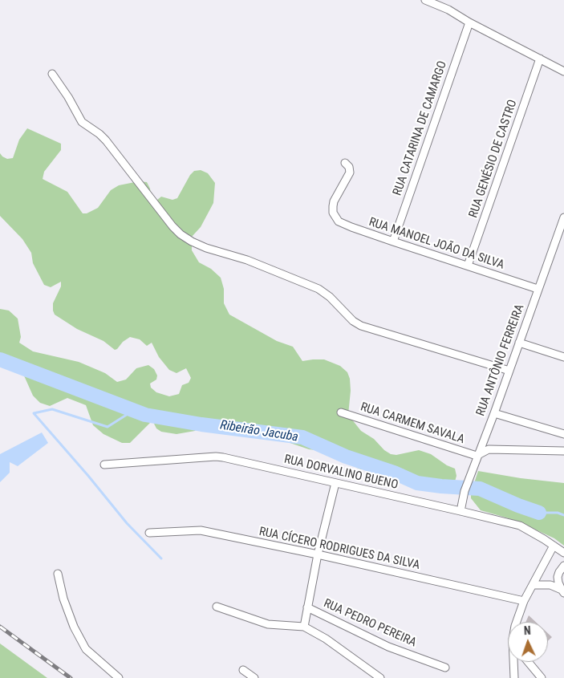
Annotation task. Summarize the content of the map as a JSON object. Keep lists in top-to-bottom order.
{
  "streets": {
    "street": [
      "RUA CATARINA DE CAMARGO",
      "RUA GENÉSIO DE CASTRO",
      "RUA MANOEL JOÃO DA SILVA",
      "RUA ANTÔNIO FERREIRA",
      "RUA CARMEM SAVALA",
      "RUA DORVALINO BUENO",
      "RUA CÍCERO RODRIGUES DA SILVA",
      "RUA PEDRO PEREIRA"
    ]
  },
  "crossings": [
    ["RUA CATARINA DE CAMARGO", "RUA MANOEL JOÃO DA SILVA"],
    ["RUA GENÉSIO DE CASTRO", "RUA MANOEL JOÃO DA SILVA"],
    ["RUA MANOEL JOÃO DA SILVA", "RUA ANTÔNIO FERREIRA"],
    ["RUA ANTÔNIO FERREIRA", "RUA CARMEM SAVALA"],
    ["RUA ANTÔNIO FERREIRA", "RUA DORVALINO BUENO"]
  ],
  "water": ["Ribeirão Jacuba"],
  "north": "top"
}
